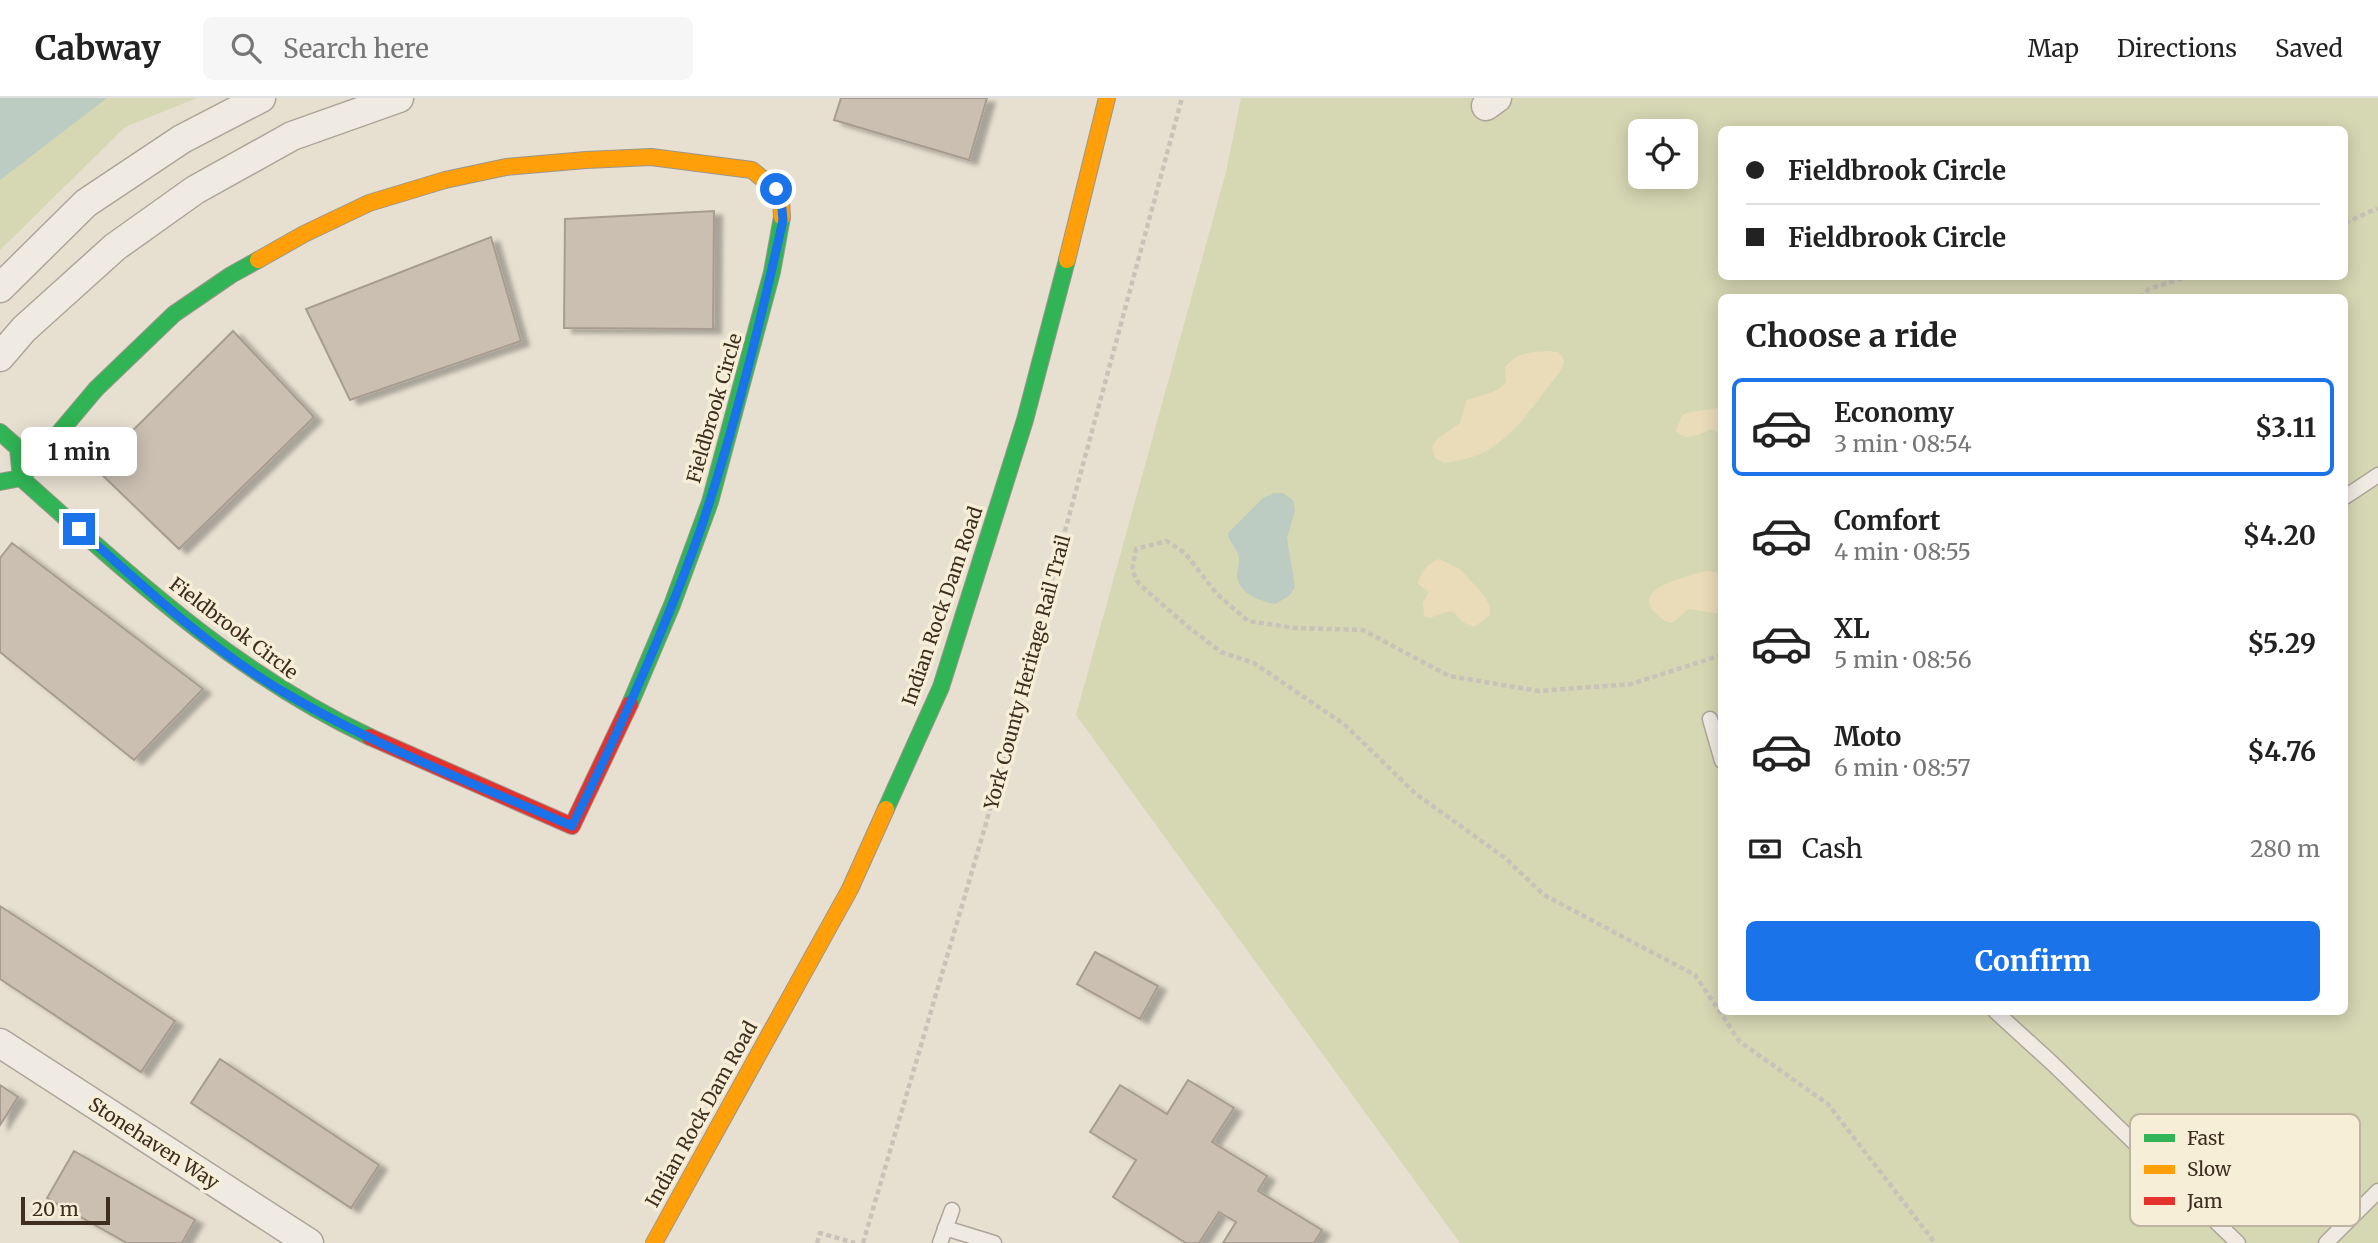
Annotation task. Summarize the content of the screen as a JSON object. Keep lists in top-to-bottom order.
{
  "streets": {
    "street": ["Fieldbrook Circle", "Indian Rock Dam Road", "Stonehaven Way"],
    "path": ["York County Heritage Rail Trail"]
  },
  "legend": ["Fast", "Slow", "Jam"],
  "scale_bar": "20 m",
  "page": {
    "header": "Cabway",
    "search": "Search here",
    "nav": ["Map", "Directions", "Saved"],
    "banner": ["Fieldbrook Circle", "Fieldbrook Circle"],
    "heading": "Choose a ride",
    "list": [
      {
        "name": "Economy",
        "note": "3 min · 08:54",
        "value": "$3.11"
      },
      {
        "name": "Comfort",
        "note": "4 min · 08:55",
        "value": "$4.20"
      },
      {
        "name": "XL",
        "note": "5 min · 08:56",
        "value": "$5.29"
      },
      {
        "name": "Moto",
        "note": "6 min · 08:57",
        "value": "$4.76"
      }
    ],
    "bubble": "1 min",
    "pay": ["Cash", "280 m"],
    "buttons": "Confirm",
    "scale": "20 m"
  }
}
